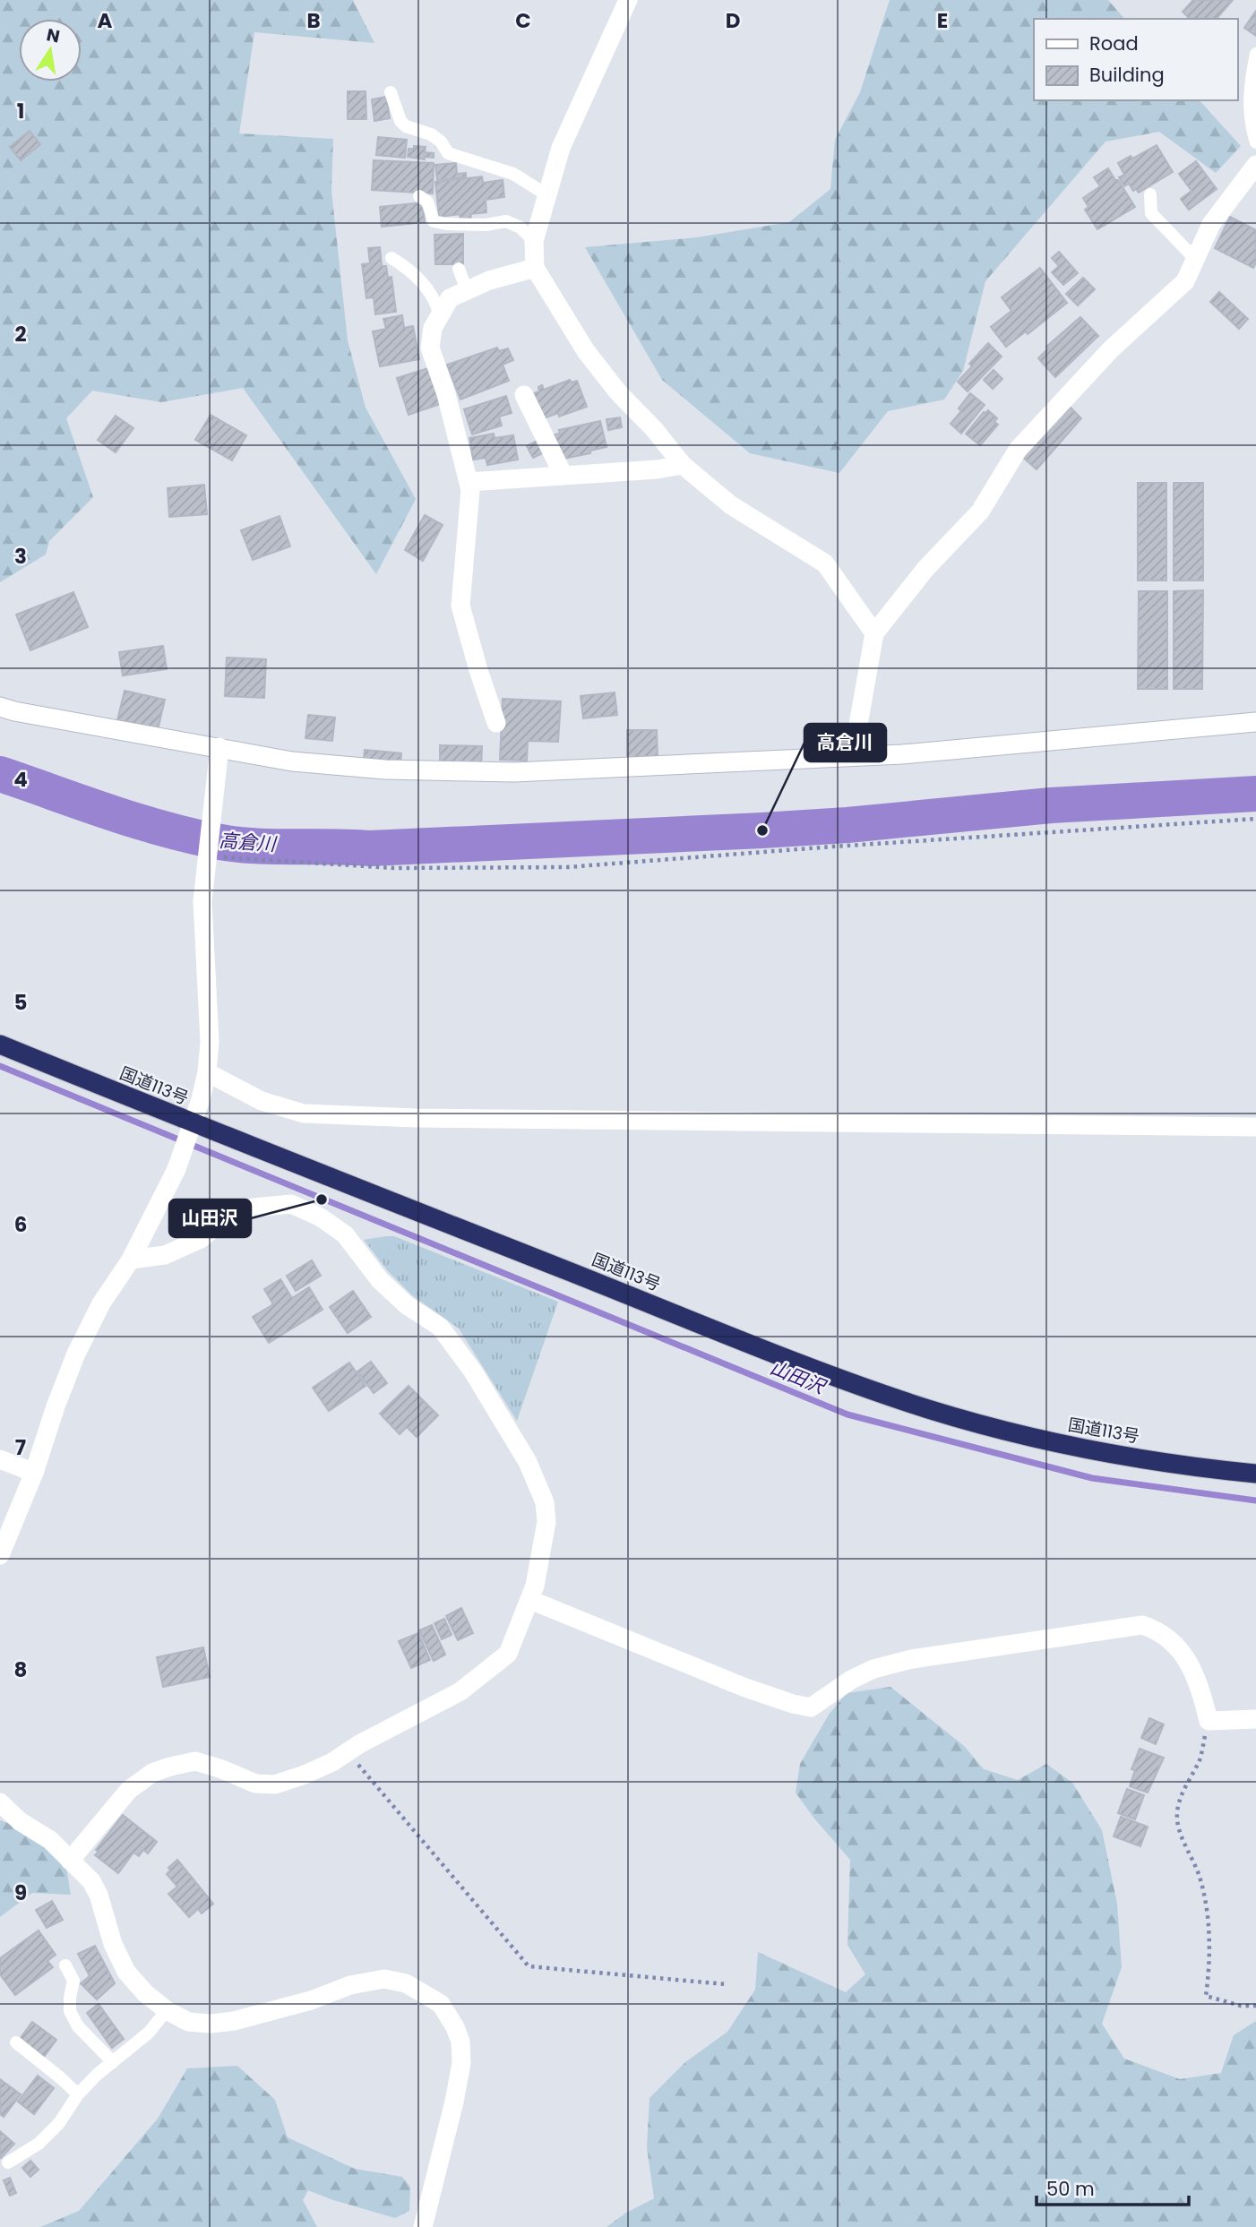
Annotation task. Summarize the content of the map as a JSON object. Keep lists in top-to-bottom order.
{
  "streets": {
    "highway": ["国道113号"]
  },
  "water": ["高倉川", "山田沢"],
  "places": ["高倉川", "山田沢"],
  "legend": ["Road", "Building"],
  "scale_bar": "50 m",
  "north": "top",
  "grid": {
    "columns": [
      "A",
      "B",
      "C",
      "D",
      "E"
    ],
    "rows": [
      "1",
      "2",
      "3",
      "4",
      "5",
      "6",
      "7",
      "8",
      "9"
    ]
  }
}
